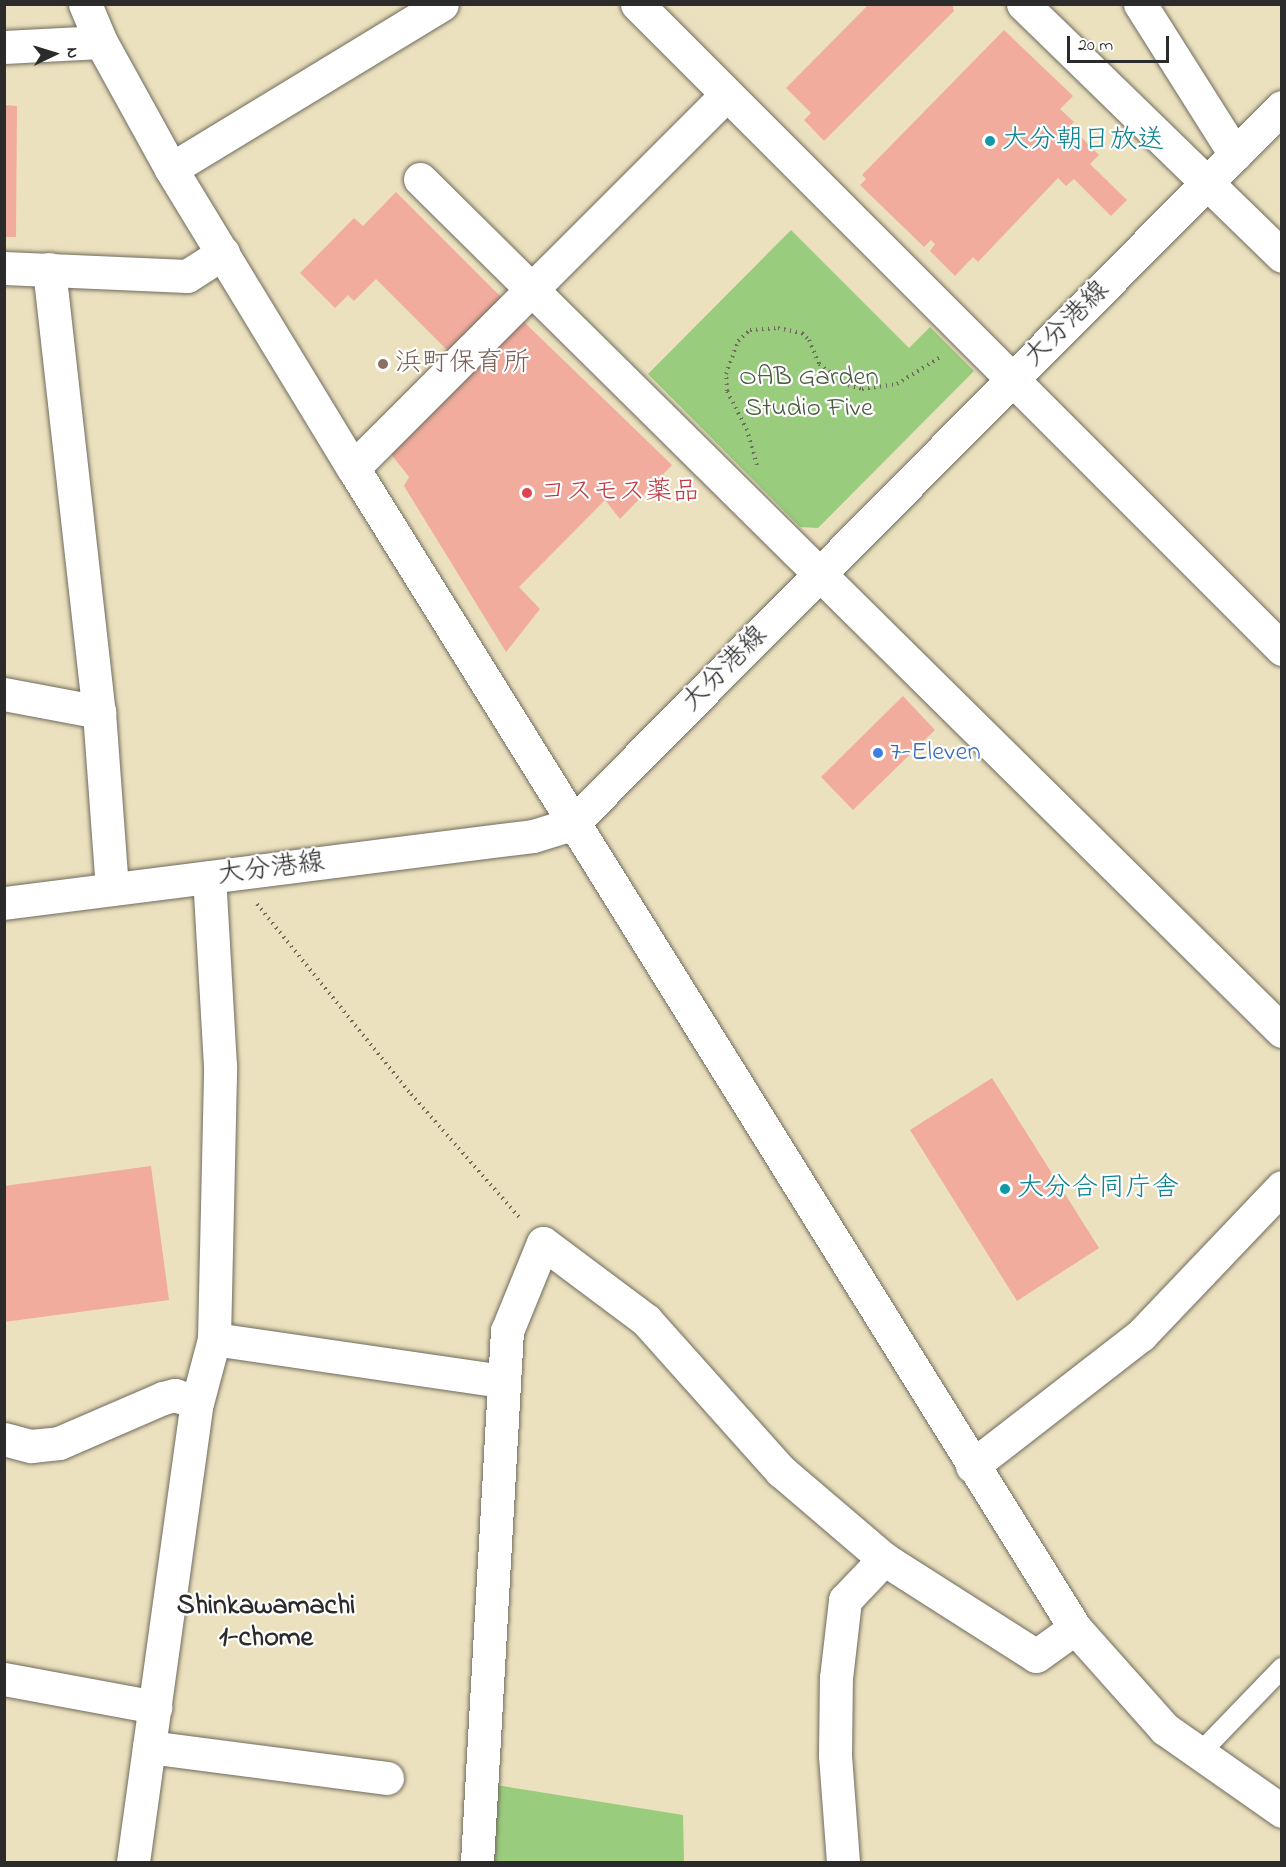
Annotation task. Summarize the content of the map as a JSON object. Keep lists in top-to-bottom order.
{
  "streets": {
    "street": ["大分港線"]
  },
  "districts": ["Shinkawamachi 1-chome"],
  "parks": ["OAB Garden Studio Five"],
  "places": [
    "大分朝日放送",
    "浜町保育所",
    "コスモス薬品",
    "7-Eleven",
    "大分合同庁舎"
  ],
  "scale_bar": "20 m",
  "north": "right"
}
